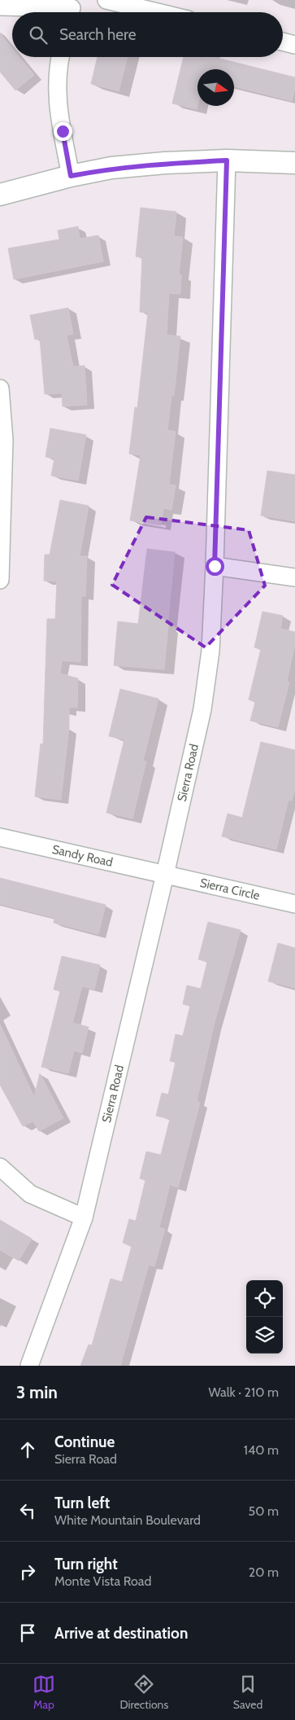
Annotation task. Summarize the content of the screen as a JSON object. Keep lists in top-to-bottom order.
{
  "streets": {
    "street": ["Sierra Road", "Sandy Road", "Sierra Circle"]
  },
  "crossings": [
    ["Sierra Road", "Sandy Road"],
    ["Sierra Road", "Sierra Circle"],
    ["Sandy Road", "Sierra Circle"]
  ],
  "north": "right",
  "page": {
    "search": "Search here",
    "heading": ["3 min", "Walk · 210 m"],
    "list": [
      ["Continue", "Sierra Road", "140 m"],
      ["Turn left", "White Mountain Boulevard", "50 m"],
      ["Turn right", "Monte Vista Road", "20 m"],
      "Arrive at destination"
    ],
    "nav": ["Map", "Directions", "Saved"]
  }
}
